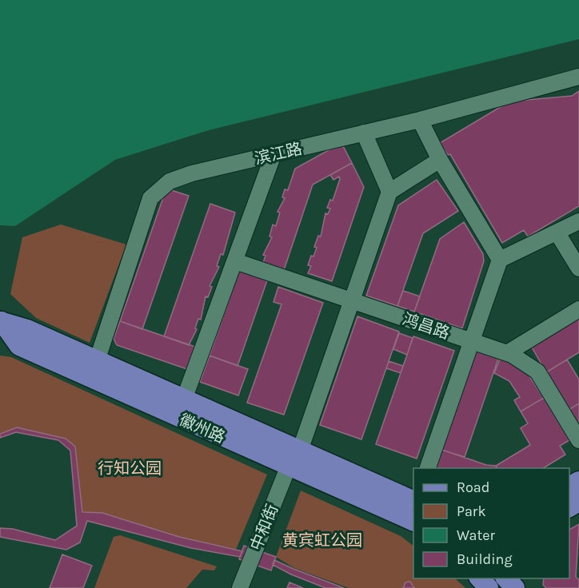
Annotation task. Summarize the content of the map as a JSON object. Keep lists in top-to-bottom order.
{
  "streets": {
    "main road": ["徽州路"],
    "street": ["滨江路", "鸿昌路", "中和街"]
  },
  "crossings": [
    ["滨江路", "徽州路"],
    ["徽州路", "中和街"]
  ],
  "parks": ["行知公园", "黄宾虹公园"],
  "legend": [
    "Road",
    "Park",
    "Water",
    "Building"
  ]
}
